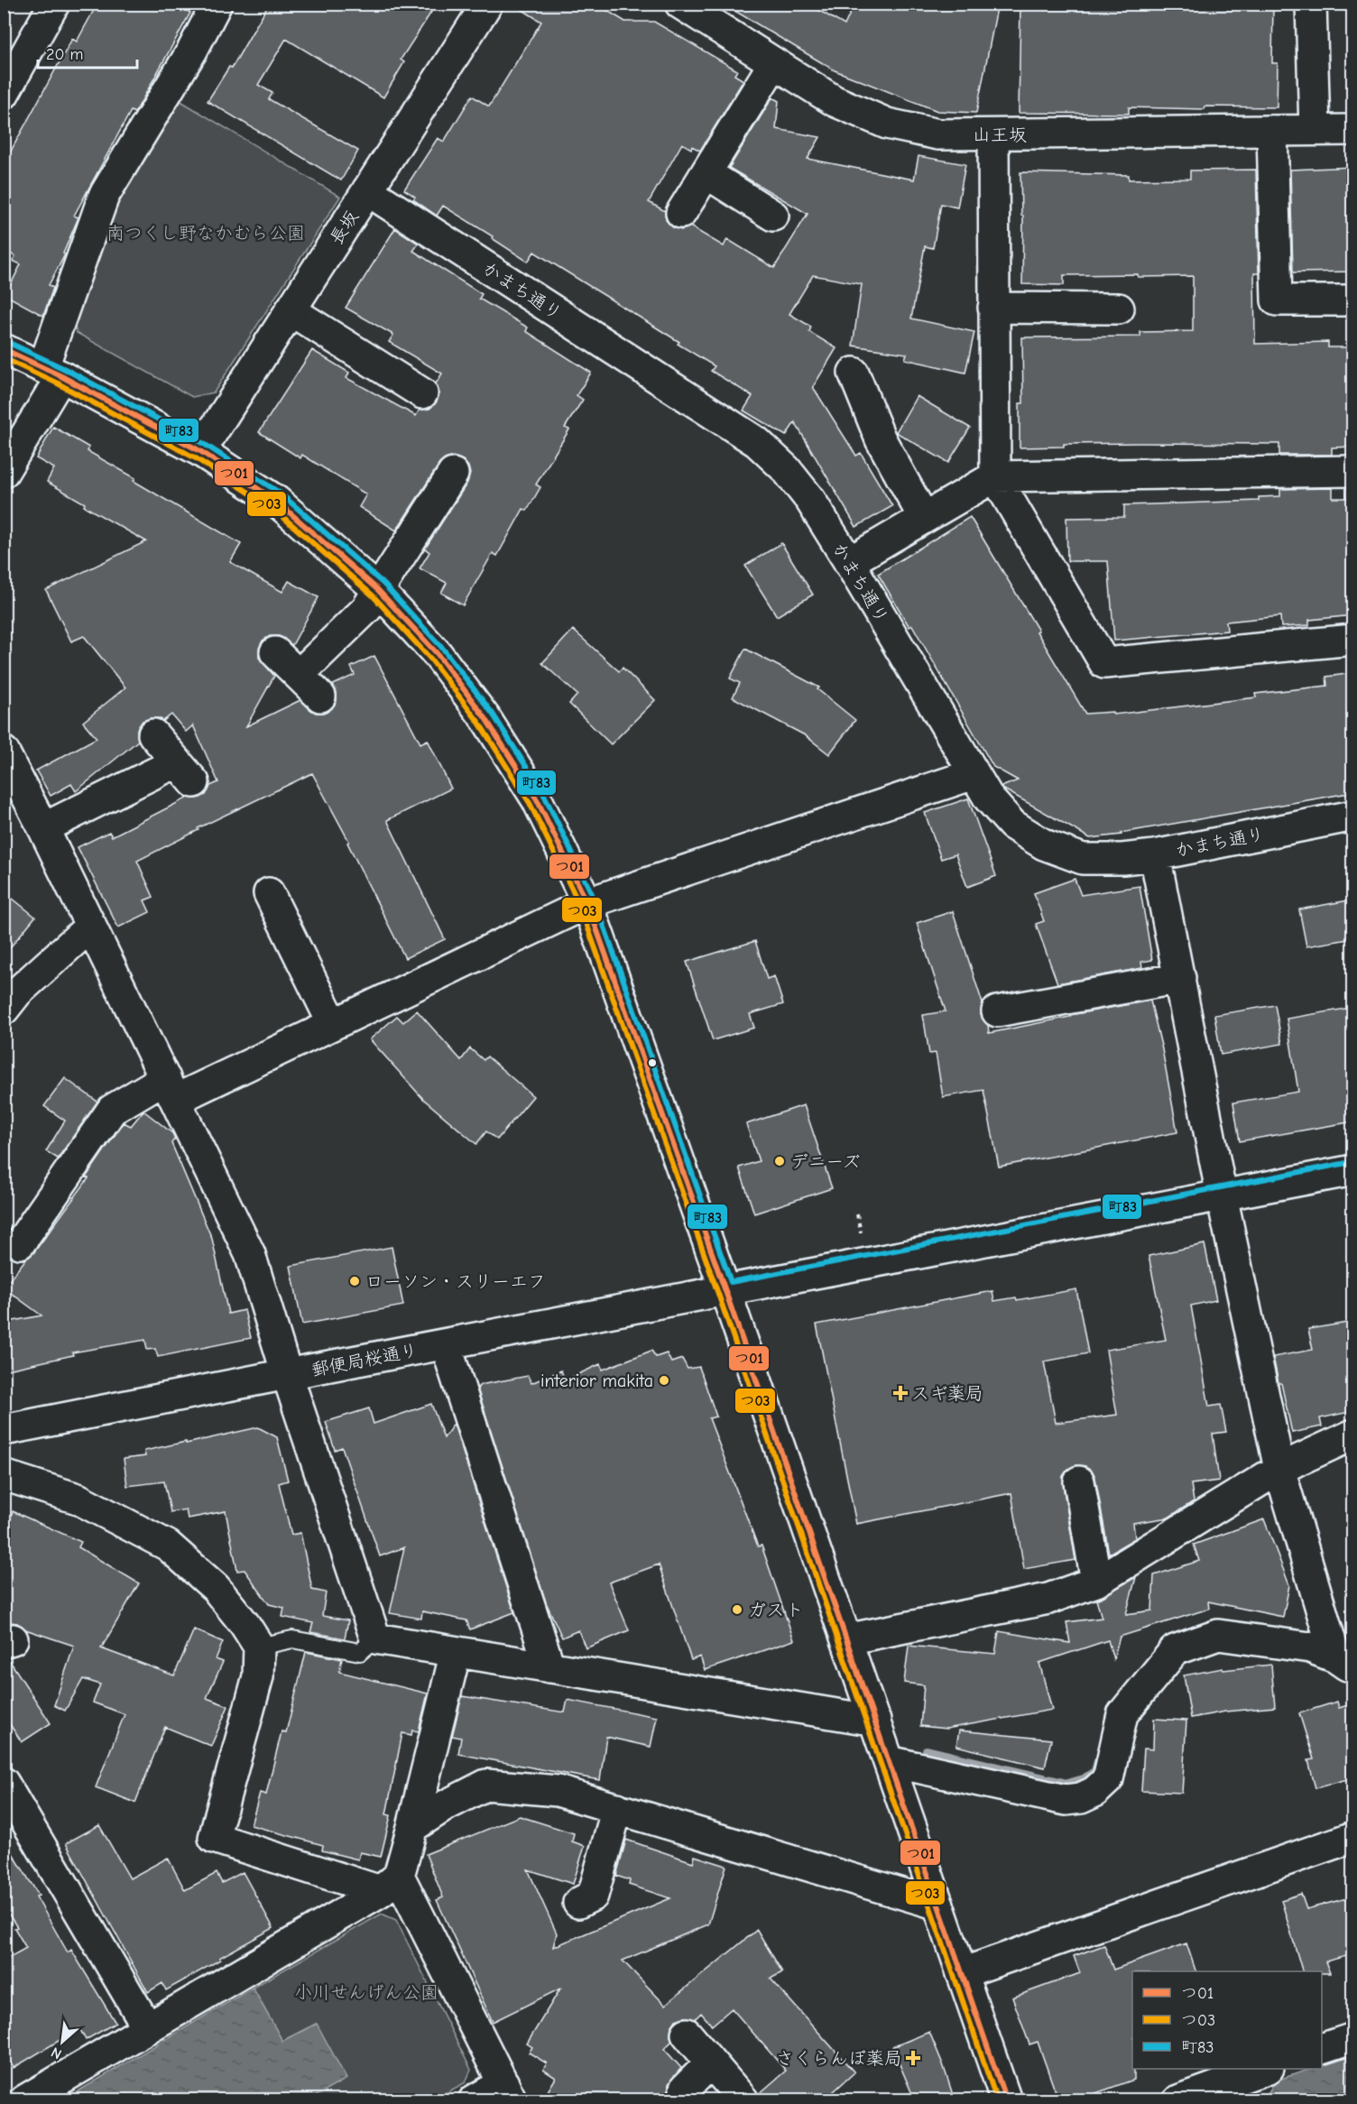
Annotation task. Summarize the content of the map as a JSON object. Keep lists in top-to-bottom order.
{
  "streets": {
    "street": [
      "山王坂",
      "長坂",
      "かまち通り",
      "郵便局桜通り"
    ]
  },
  "crossings": [
    ["長坂", "かまち通り"]
  ],
  "parks": ["南つくし野なかむら公園", "小川せんげん公園"],
  "places": {
    "other": [
      "デニーズ",
      "ローソン・スリーエフ",
      "interior makita",
      "ガスト"
    ],
    "health": ["スギ薬局", "さくらんぼ薬局"]
  },
  "lines": ["transit line 町83", "transit line つ01", "transit line つ03"],
  "legend": ["つ01", "つ03", "町83"],
  "scale_bar": "20 m",
  "north": "bottom left"
}
